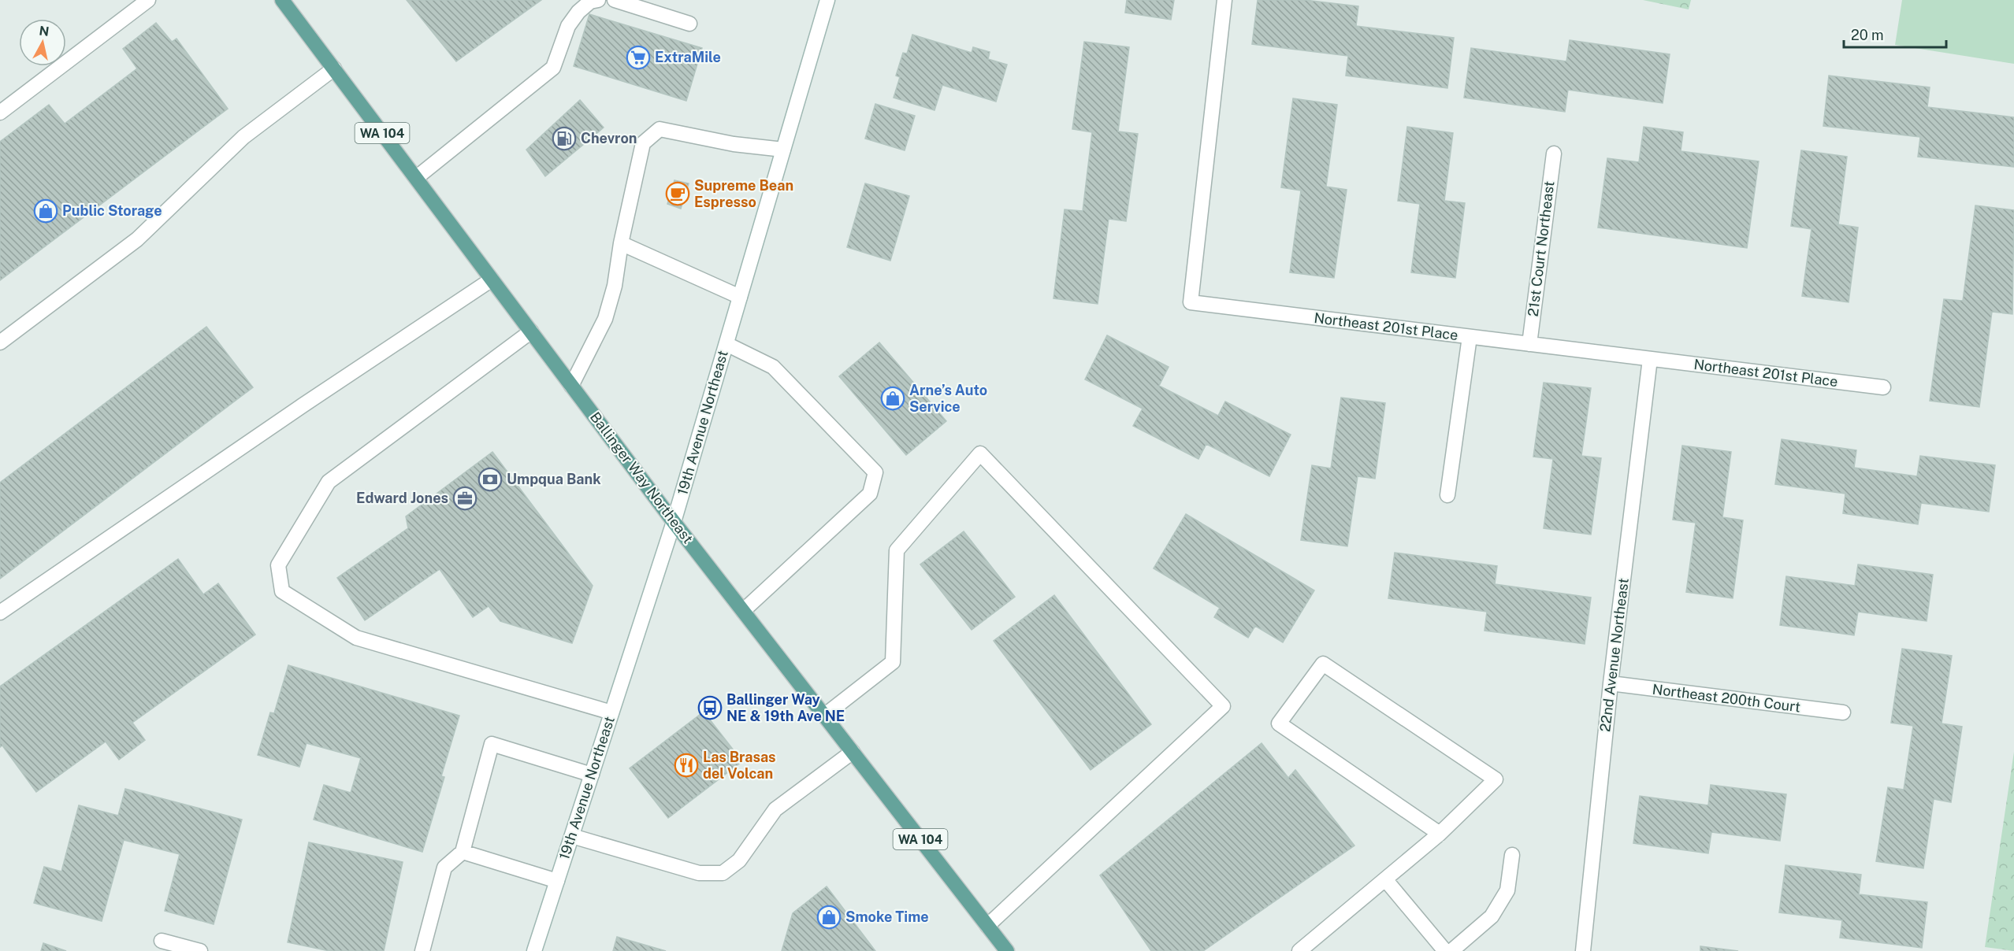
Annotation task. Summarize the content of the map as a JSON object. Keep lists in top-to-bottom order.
{
  "streets": {
    "main road": ["WA 104", "Ballinger Way Northeast"],
    "street": [
      "21st Court Northeast",
      "Northeast 201st Place",
      "19th Avenue Northeast",
      "22nd Avenue Northeast",
      "Northeast 200th Court"
    ]
  },
  "crossings": [
    ["21st Court Northeast", "Northeast 201st Place"],
    ["Northeast 201st Place", "22nd Avenue Northeast"],
    ["19th Avenue Northeast", "Ballinger Way Northeast"],
    ["22nd Avenue Northeast", "Northeast 200th Court"]
  ],
  "places": {
    "supermarket": ["ExtraMile"],
    "fuel station": ["Chevron"],
    "cafe": ["Supreme Bean Espresso"],
    "shop": ["Public Storage", "Arne’s Auto Service", "Smoke Time"],
    "bank": ["Umpqua Bank"],
    "office": ["Edward Jones"],
    "bus stop": ["Ballinger Way NE & 19th Ave NE"],
    "restaurant": ["Las Brasas del Volcan"]
  },
  "scale_bar": "20 m",
  "north": "top"
}
